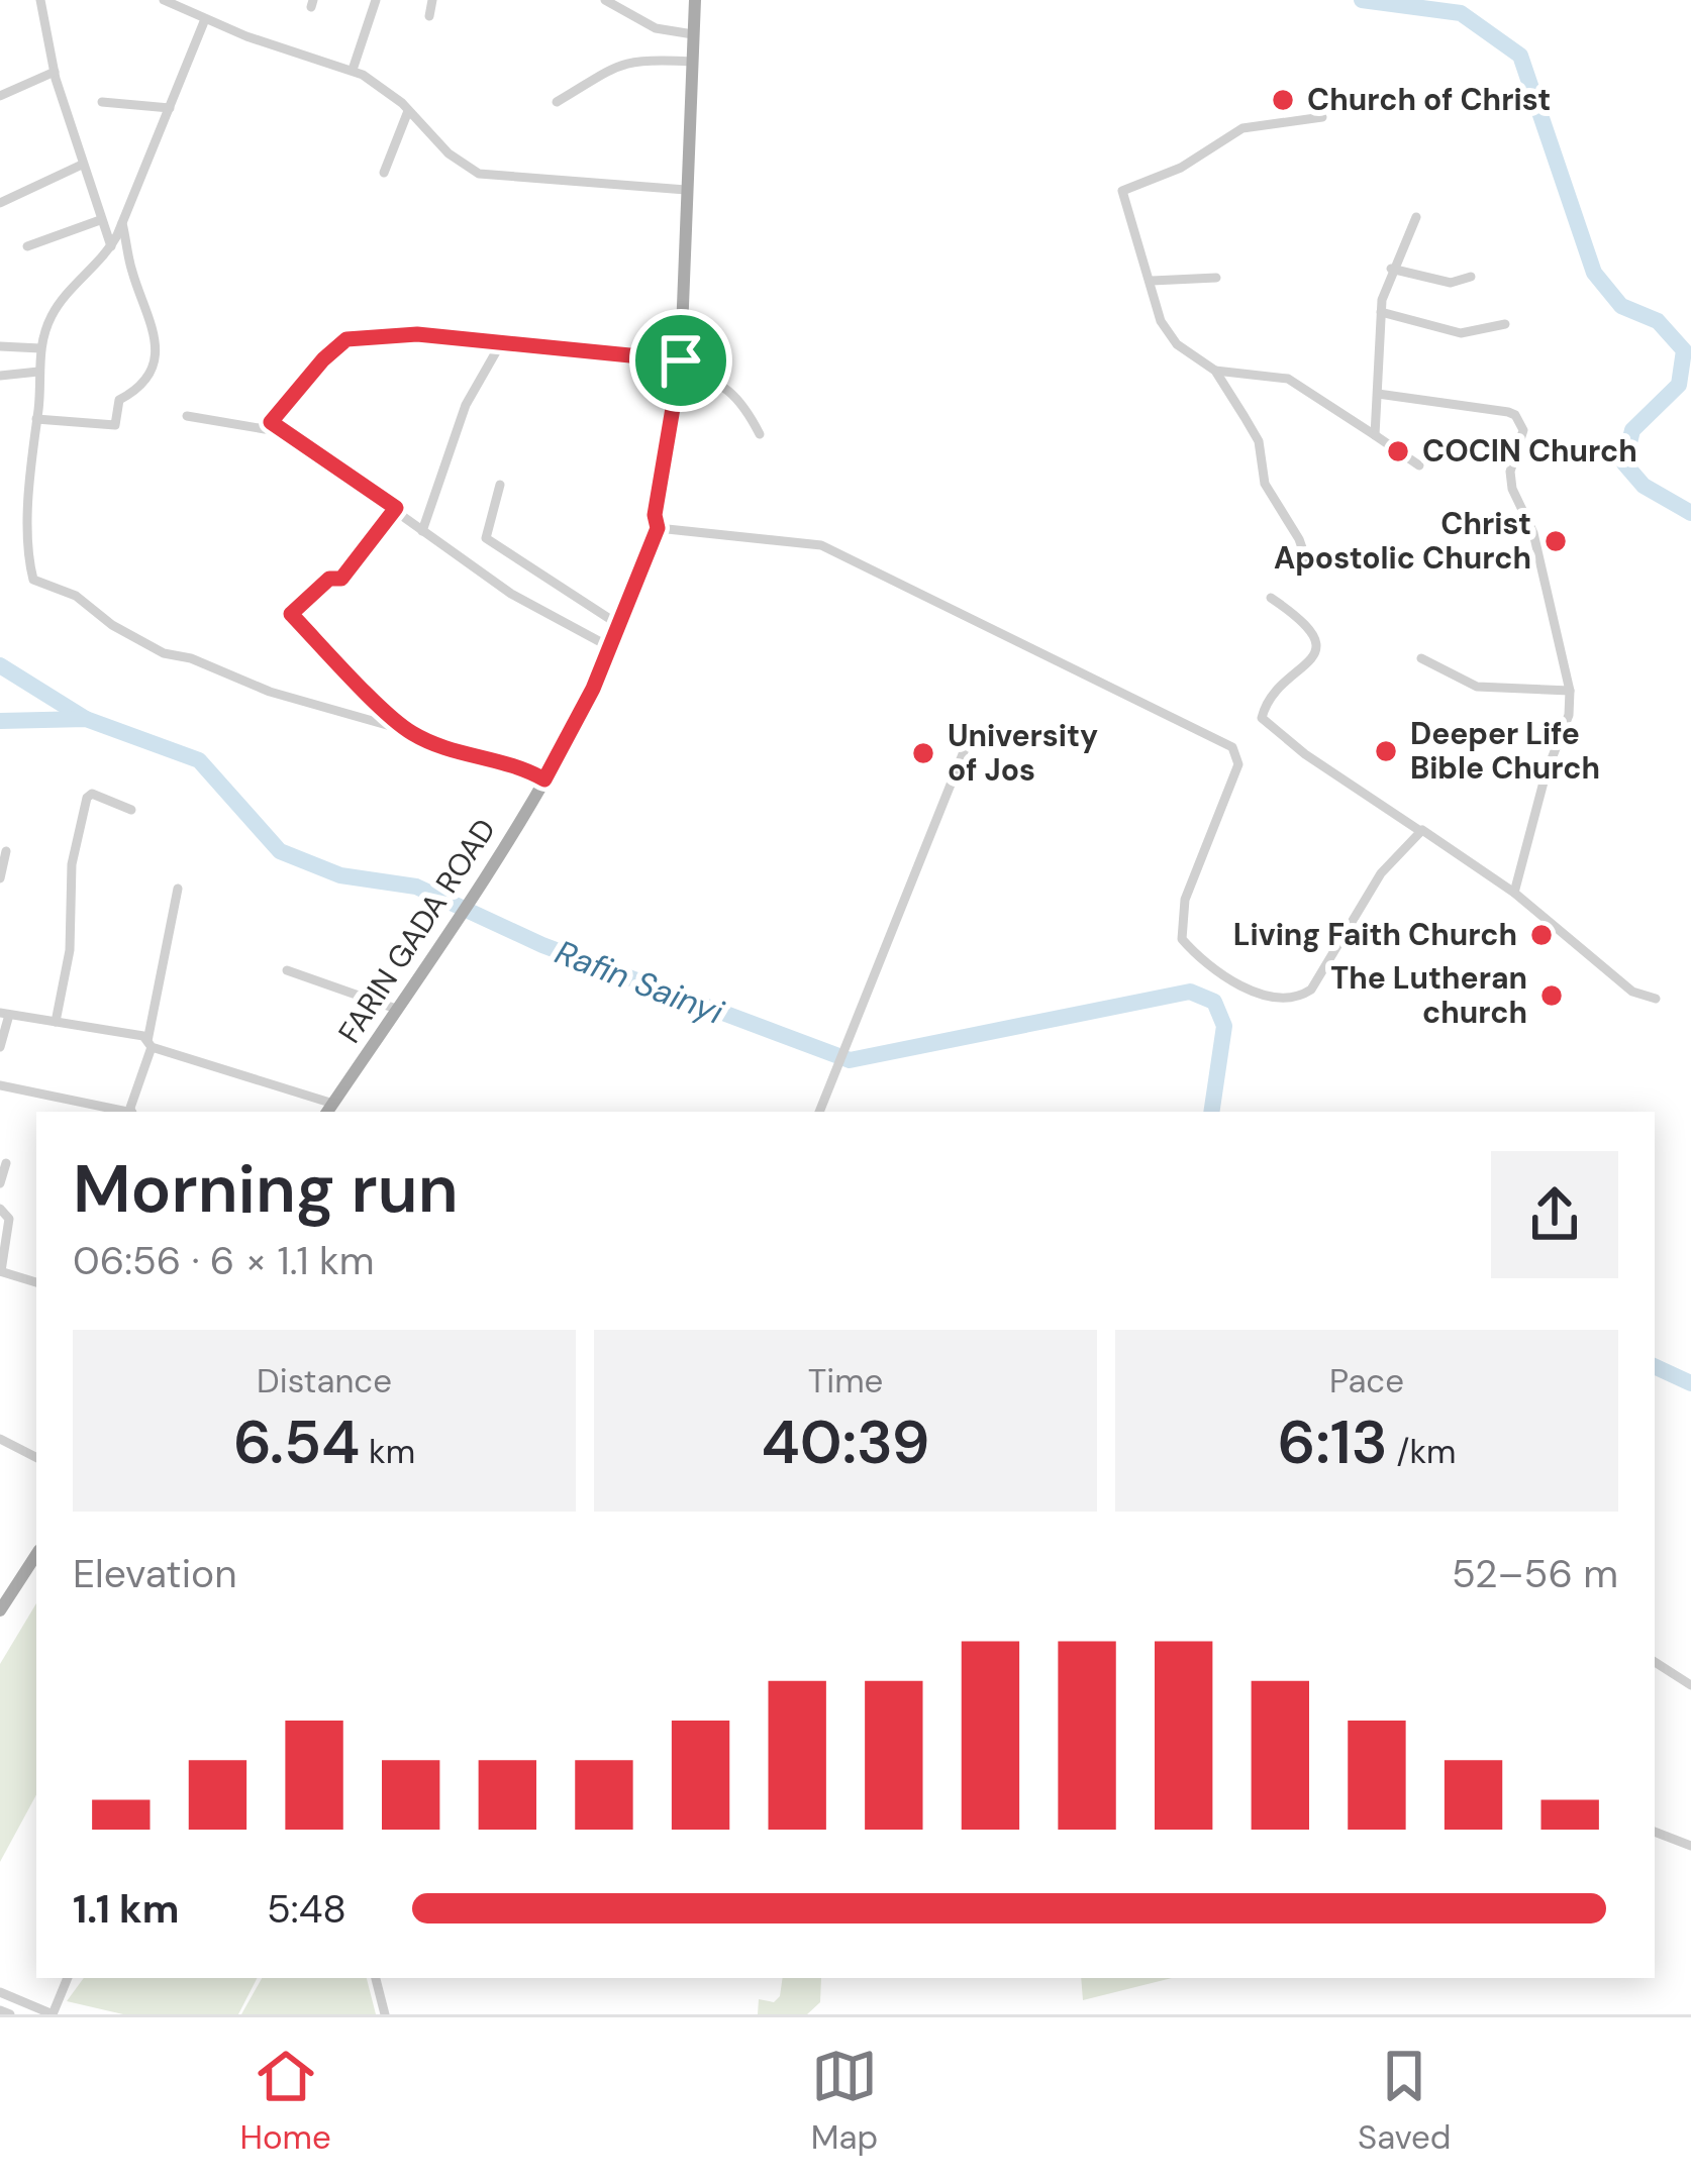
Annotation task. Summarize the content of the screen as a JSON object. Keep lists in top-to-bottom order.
{
  "streets": {
    "main road": ["FARIN GADA ROAD"]
  },
  "water": ["Rafin Sainyi"],
  "places": [
    "Church of Christ",
    "COCIN Church",
    "Christ Apostolic Church",
    "Deeper Life Bible Church",
    "University of Jos",
    "Living Faith Church",
    "The Lutheran church"
  ],
  "page": {
    "heading": ["Morning run", "06:56 · 6 × 1.1 km"],
    "stats": [
      ["Distance", "6.54 km"],
      ["Time", "40:39"],
      ["Pace", "6:13 /km"]
    ],
    "chart": ["Elevation", "52–56 m"],
    "list": [
      {
        "name": "1.1 km",
        "note": "5:48"
      }
    ],
    "tabs": ["Home", "Map", "Saved"]
  }
}
